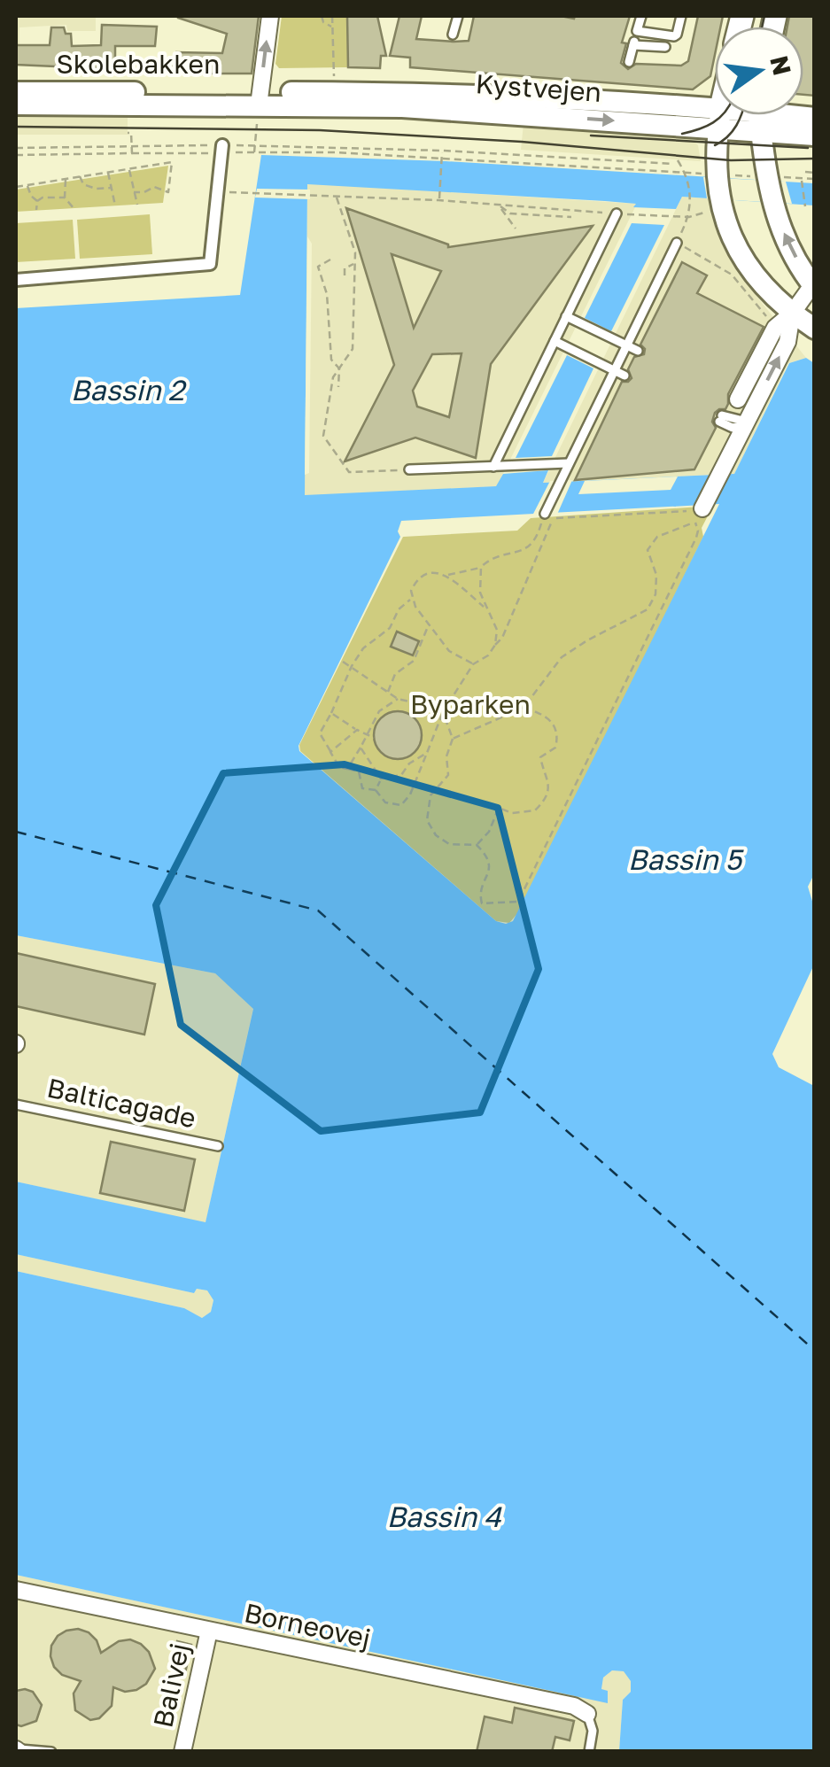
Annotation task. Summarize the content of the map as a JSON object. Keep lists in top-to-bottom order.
{
  "streets": {
    "street": [
      "Skolebakken",
      "Kystvejen",
      "Borneovej",
      "Balivej"
    ],
    "lane": ["Balticagade"]
  },
  "crossings": [
    ["Skolebakken", "Kystvejen"],
    ["Borneovej", "Balivej"]
  ],
  "water": ["Bassin 2", "Bassin 5", "Bassin 4"],
  "parks": ["Byparken"],
  "north": "right"
}
